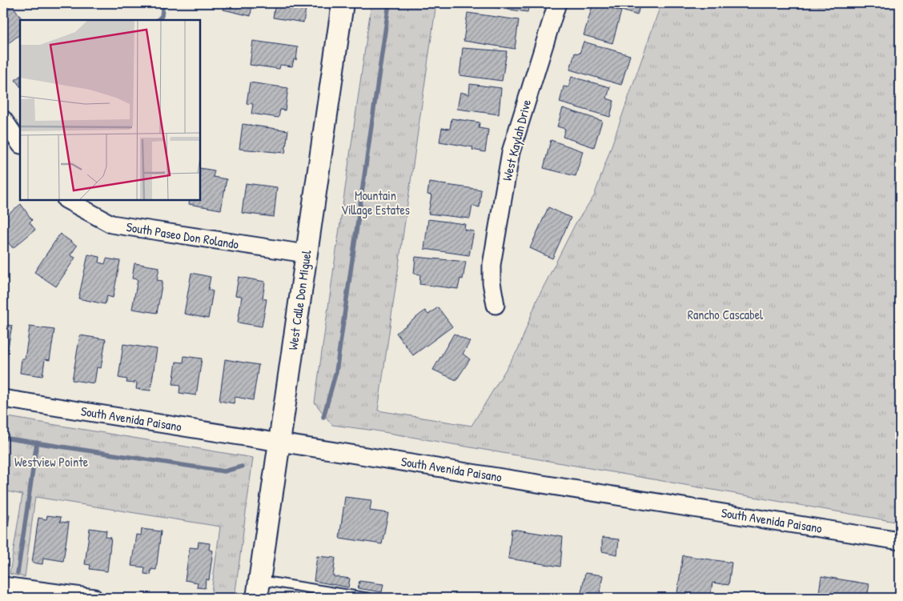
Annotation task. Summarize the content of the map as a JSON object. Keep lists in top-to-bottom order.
{
  "streets": {
    "street": [
      "West Kaylah Drive",
      "South Paseo Don Rolando",
      "West Calle Don Miguel",
      "South Avenida Paisano"
    ]
  },
  "crossings": [
    ["South Paseo Don Rolando", "West Calle Don Miguel"],
    ["West Calle Don Miguel", "South Avenida Paisano"]
  ],
  "parks": ["Mountain Village Estates", "Rancho Cascabel", "Westview Pointe"]
}
